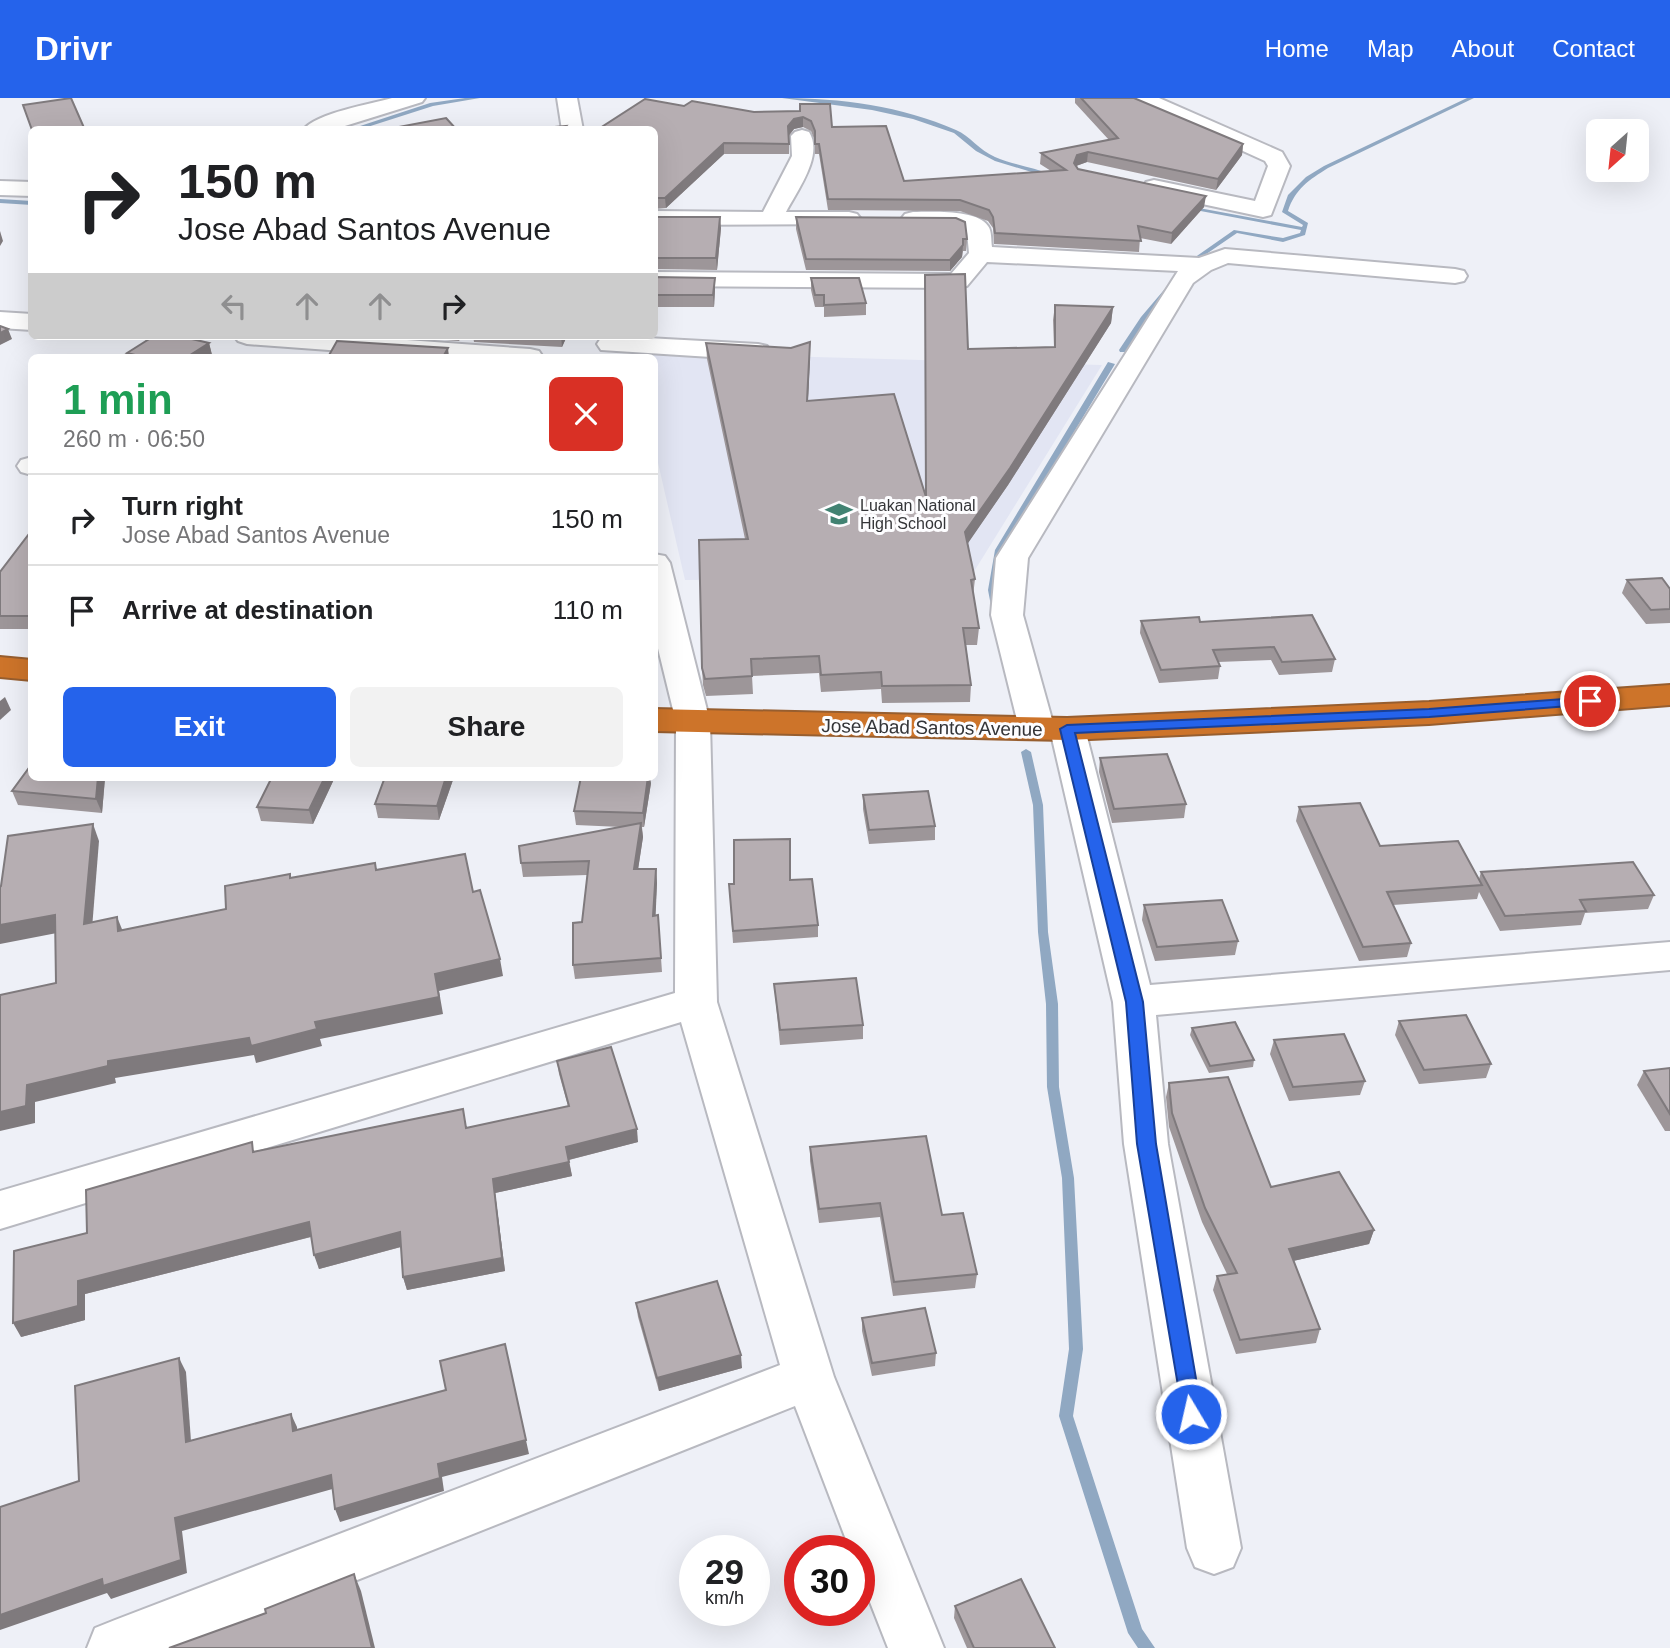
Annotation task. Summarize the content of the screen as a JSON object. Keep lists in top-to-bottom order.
{
  "streets": {
    "highway": ["Jose Abad Santos Avenue"]
  },
  "places": {
    "school or university": ["Luakan National High School"]
  },
  "north": "bottom left",
  "page": {
    "header": "Drivr",
    "nav": [
      "Home",
      "Map",
      "About",
      "Contact"
    ],
    "turn": ["150 m", "Jose Abad Santos Avenue"],
    "heading": ["1 min", "260 m · 06:50"],
    "list": [
      {
        "name": "Turn right",
        "note": "Jose Abad Santos Avenue",
        "value": "150 m"
      },
      {
        "name": "Arrive at destination",
        "value": "110 m"
      }
    ],
    "buttons": ["Exit", "Share"],
    "speed": "29 km/h",
    "limit": "30"
  }
}
